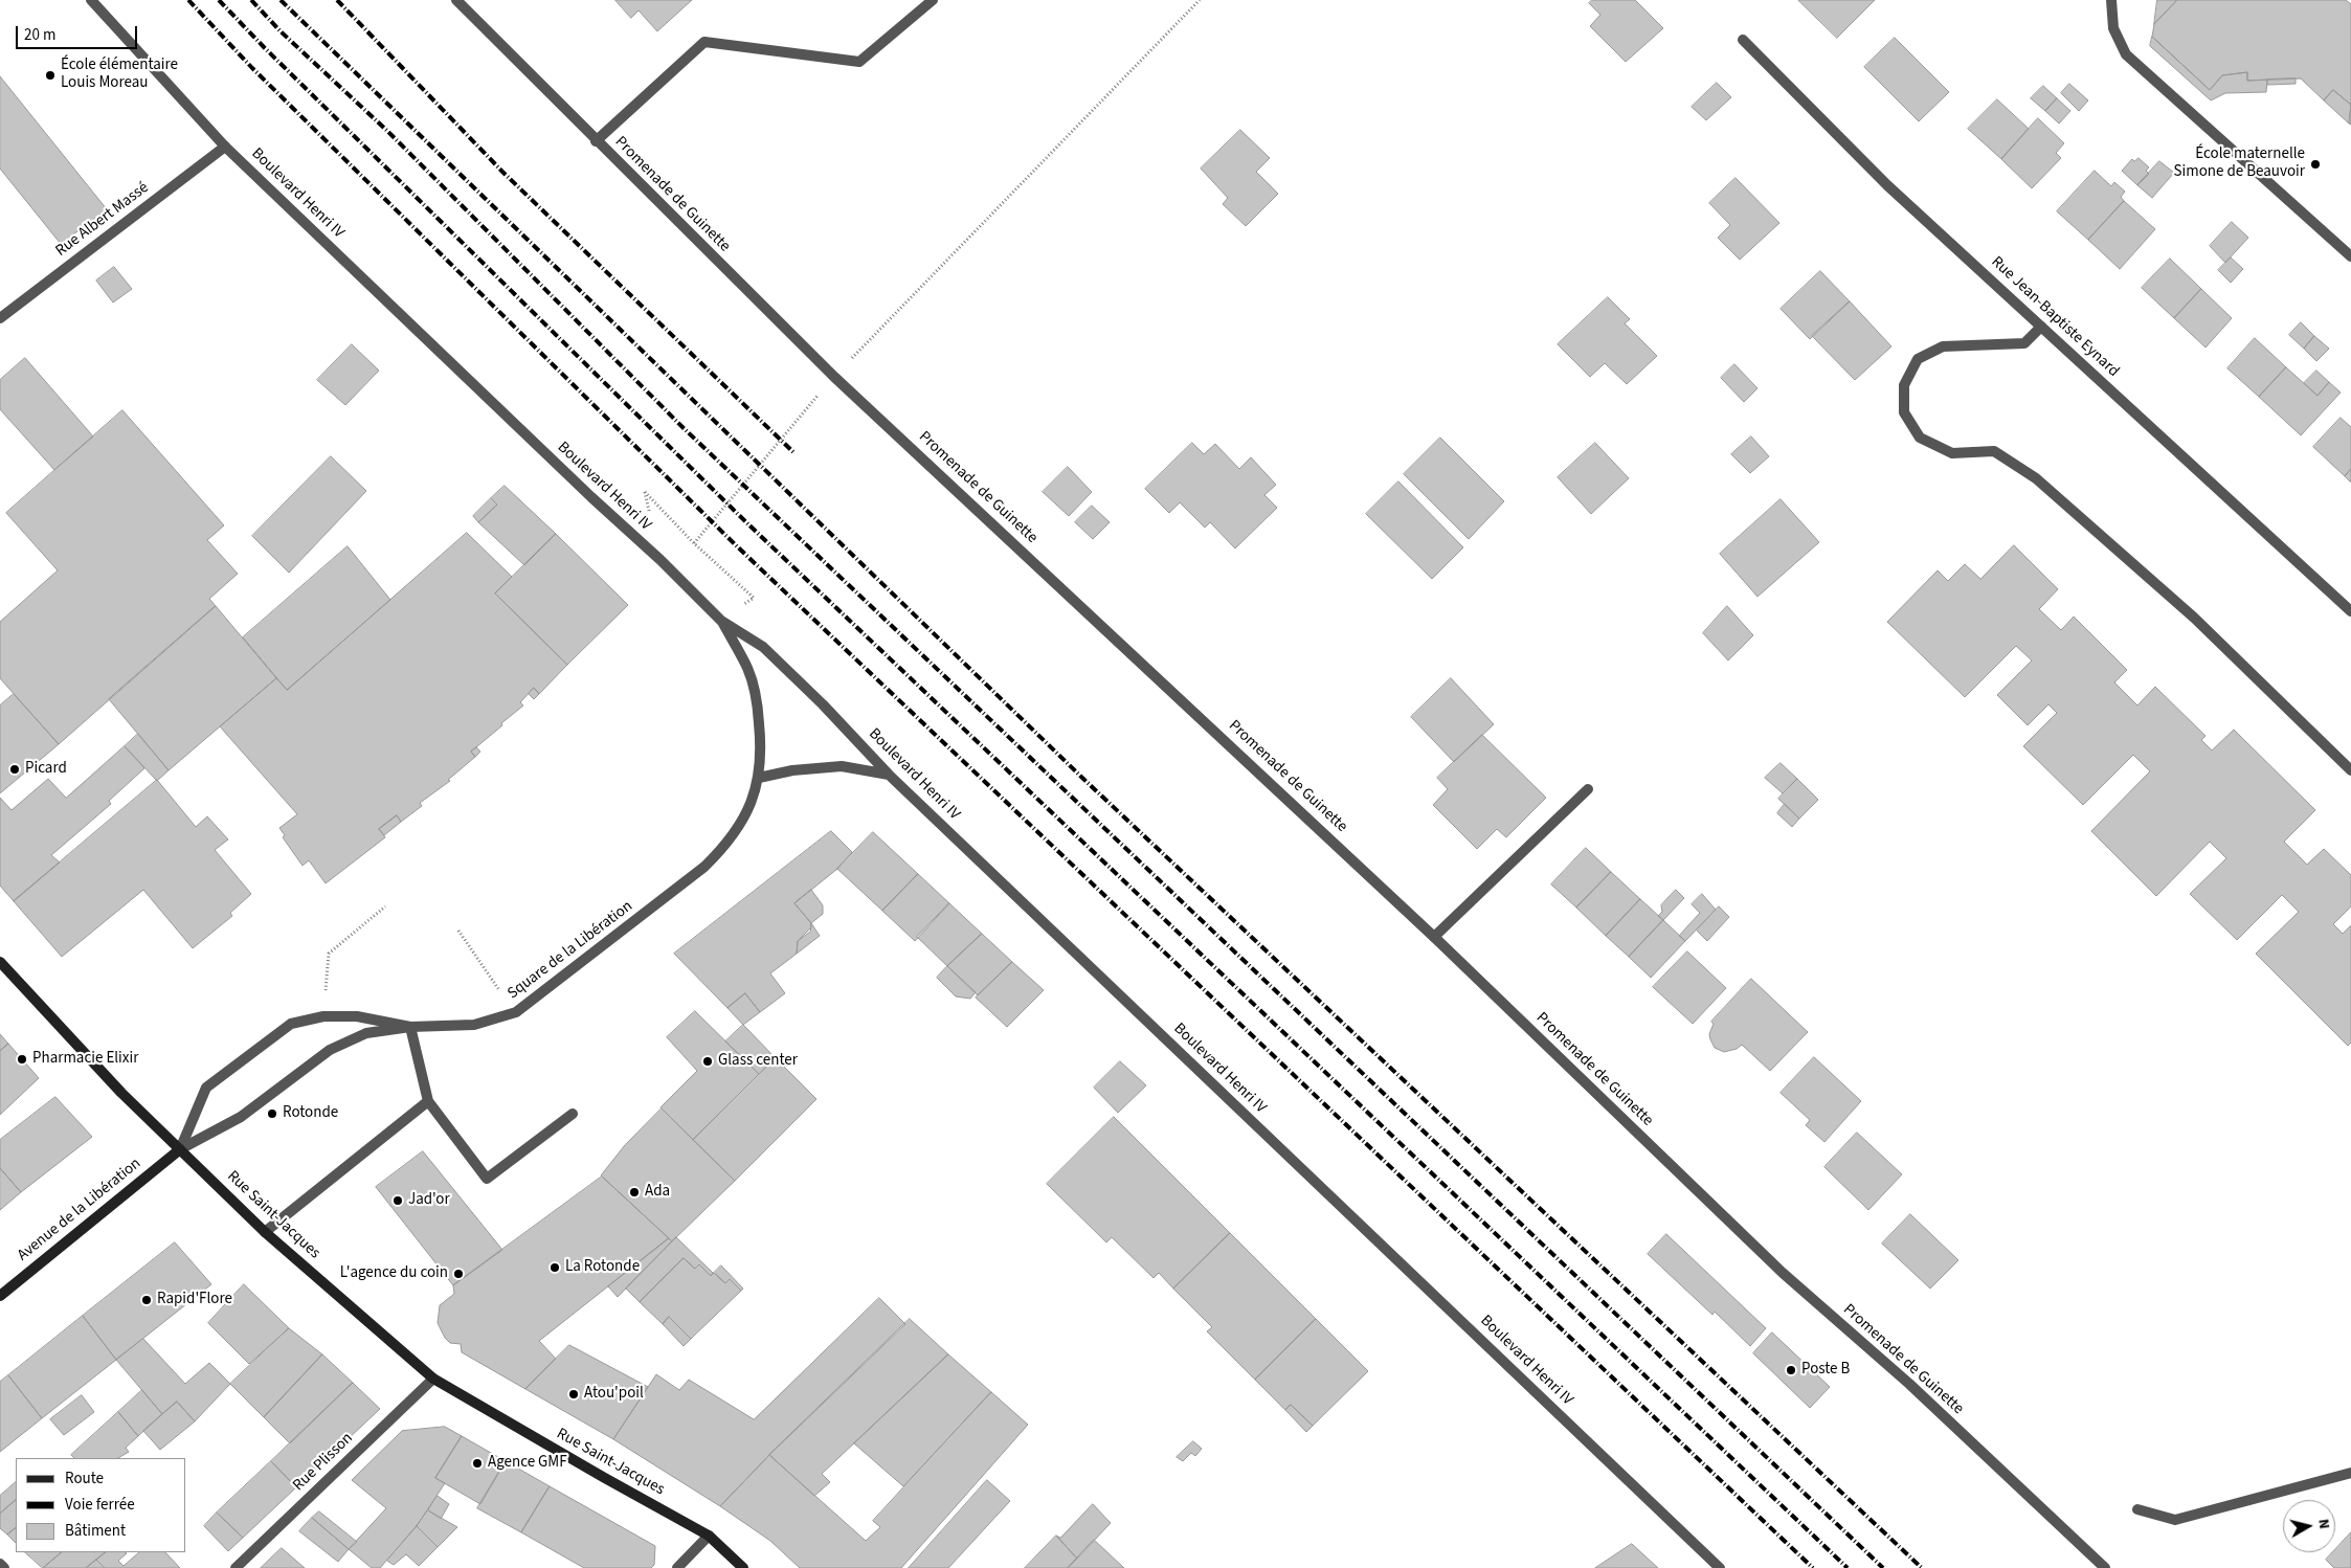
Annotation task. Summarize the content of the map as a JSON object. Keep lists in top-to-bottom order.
{
  "streets": {
    "main road": ["Avenue de la Libération", "Rue Saint-Jacques"],
    "street": [
      "Boulevard Henri IV",
      "Promenade de Guinette",
      "Rue Albert Massé",
      "Rue Jean-Baptiste Eynard",
      "Square de la Libération",
      "Rue Plisson"
    ]
  },
  "crossings": [
    ["Boulevard Henri IV", "Rue Albert Massé"],
    ["Boulevard Henri IV", "Square de la Libération"],
    ["Square de la Libération", "Avenue de la Libération"],
    ["Square de la Libération", "Rue Saint-Jacques"],
    ["Avenue de la Libération", "Rue Saint-Jacques"],
    ["Rue Saint-Jacques", "Rue Plisson"]
  ],
  "places": [
    "École élémentaire Louis Moreau",
    "École maternelle Simone de Beauvoir",
    "Picard",
    "Pharmacie Elixir",
    "Glass center",
    "Rotonde",
    "Ada",
    "Jad'or",
    "La Rotonde",
    "L'agence du coin",
    "Rapid'Flore",
    "Poste B",
    "Atou'poil",
    "Agence GMF"
  ],
  "legend": ["Route", "Voie ferrée", "Bâtiment"],
  "scale_bar": "20 m",
  "north": "right"
}
